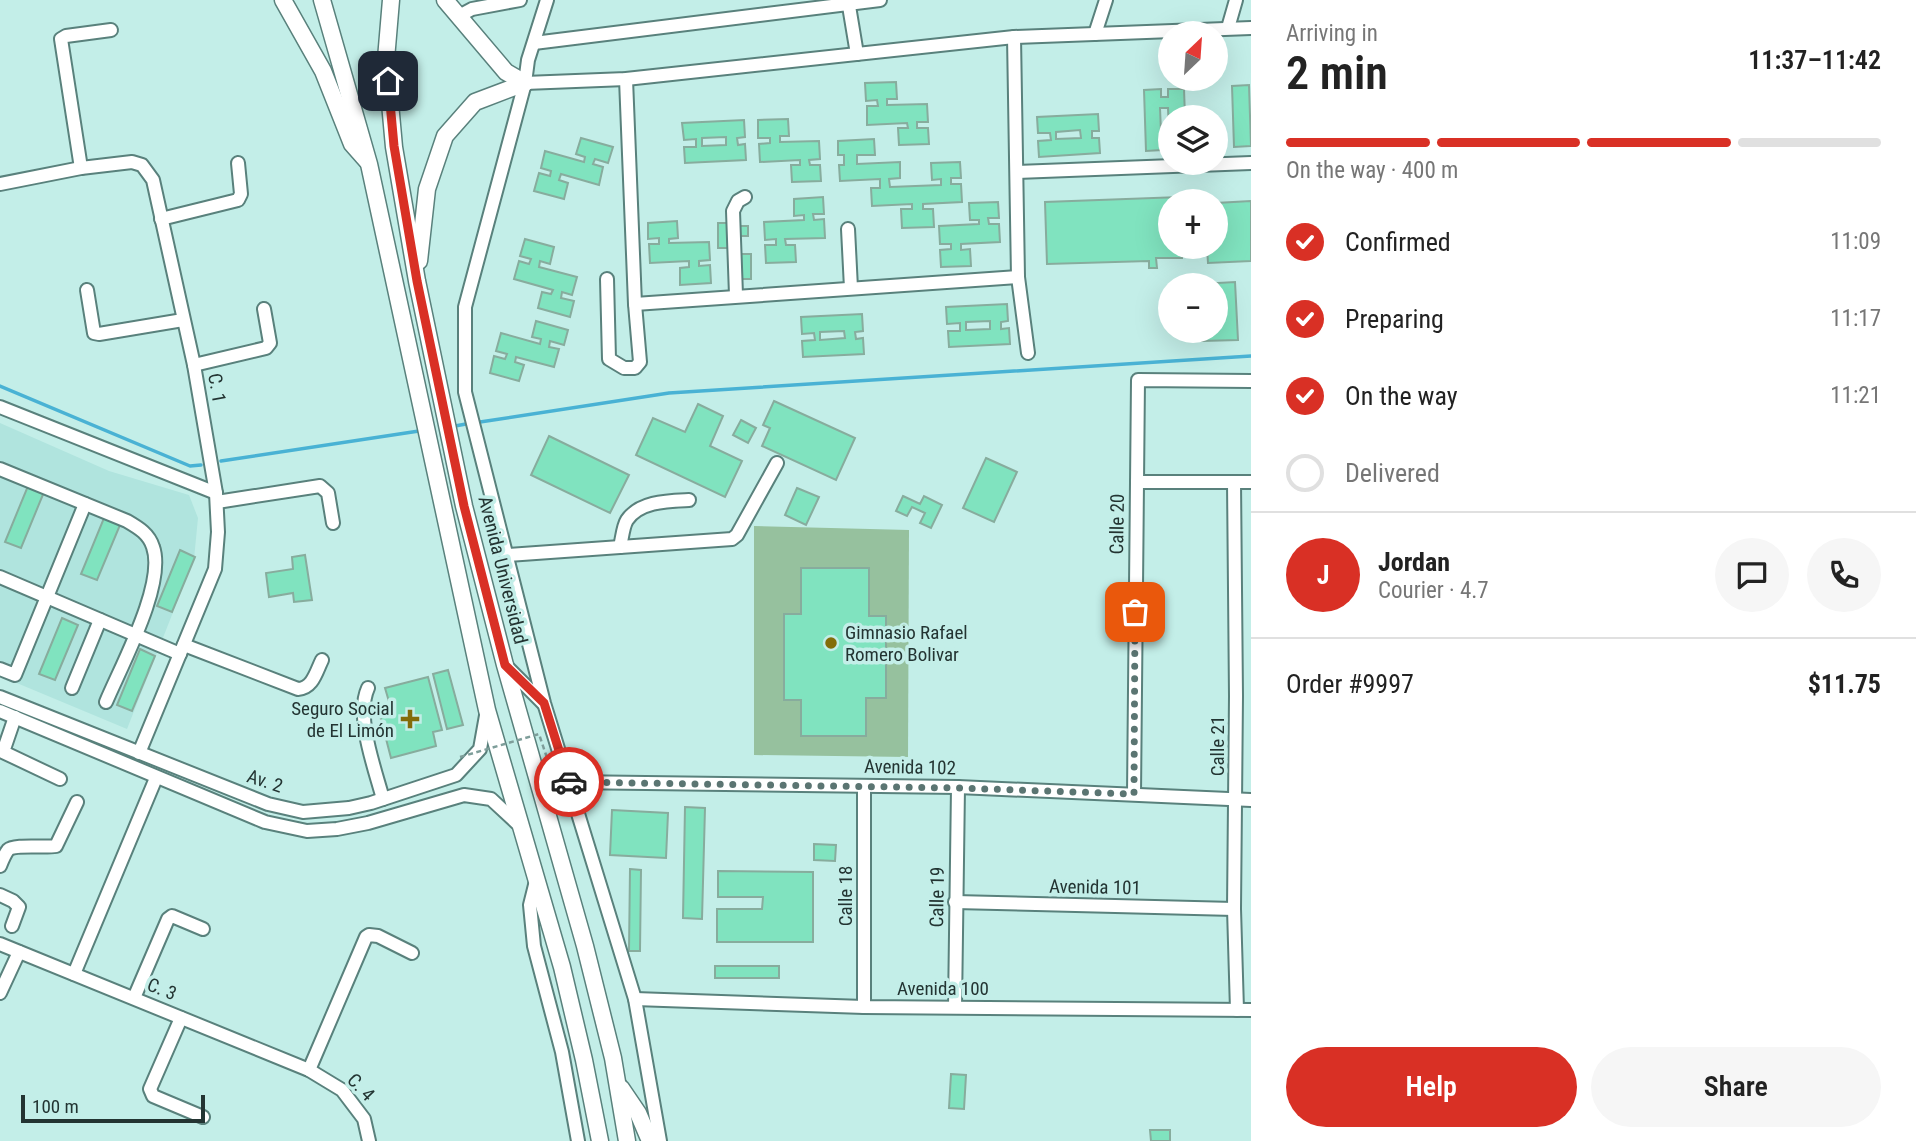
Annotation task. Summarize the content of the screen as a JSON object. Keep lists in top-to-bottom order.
{
  "streets": {
    "main road": ["Avenida Universidad"],
    "street": [
      "C. 1",
      "Calle 20",
      "Calle 21",
      "Avenida 102",
      "Av. 2",
      "Avenida 101",
      "Calle 18",
      "Calle 19",
      "Avenida 100",
      "C. 3",
      "C. 4"
    ]
  },
  "crossings": [
    ["C. 1", "Av. 2"],
    ["Calle 20", "Avenida 102"],
    ["Avenida Universidad", "Avenida 102"],
    ["Avenida Universidad", "Avenida 100"],
    ["Calle 21", "Avenida 102"],
    ["Calle 21", "Avenida 101"],
    ["Calle 21", "Avenida 100"],
    ["Avenida 102", "Calle 18"],
    ["Avenida 102", "Calle 19"],
    ["Avenida 101", "Calle 19"],
    ["Calle 18", "Avenida 100"],
    ["Calle 19", "Avenida 100"],
    ["C. 3", "C. 4"]
  ],
  "places": {
    "other": ["Gimnasio Rafael Romero Bolivar"],
    "health": ["Seguro Social de El Limón"]
  },
  "scale_bar": "100 m",
  "north": "top right",
  "page": {
    "heading": ["2 min", "Arriving in", "11:37–11:42"],
    "panel": [
      "Jordan",
      "Courier · 4.7",
      "Order #9997",
      "$11.75"
    ],
    "map_buttons": ["+", "−"],
    "bar": "On the way · 400 m",
    "list": [
      ["Confirmed", "11:09"],
      ["Preparing", "11:17"],
      ["On the way", "11:21"],
      "Delivered"
    ],
    "round": "J",
    "buttons": ["Help", "Share"],
    "scale": "100 m"
  }
}
